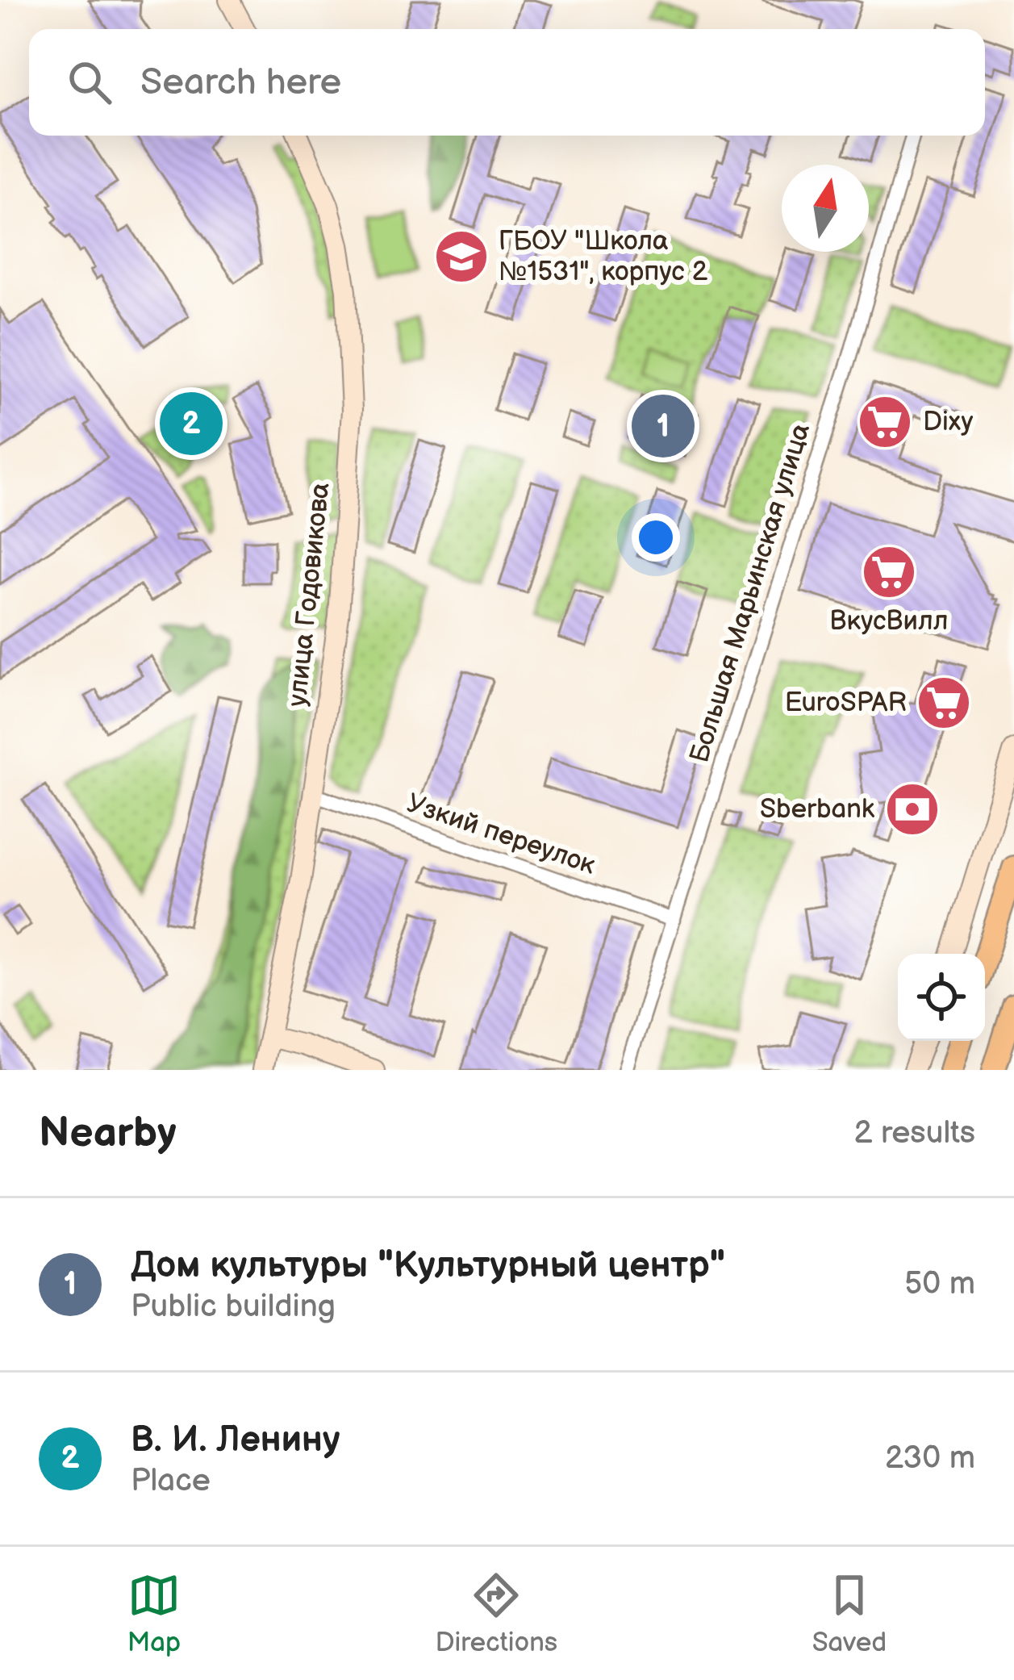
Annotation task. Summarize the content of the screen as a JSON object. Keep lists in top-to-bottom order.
{
  "streets": {
    "street": ["Большая Марьинская улица", "улица Годовикова", "Узкий переулок"]
  },
  "crossings": [
    ["Большая Марьинская улица", "Узкий переулок"],
    ["улица Годовикова", "Узкий переулок"]
  ],
  "places": {
    "school or university": ["ГБОУ \"Школа №1531\", корпус 2"],
    "supermarket": ["Dixy", "ВкусВилл", "EuroSPAR"],
    "bank": ["Sberbank"]
  },
  "north": "top",
  "page": {
    "search": "Search here",
    "pins": ["2", "1"],
    "heading": ["Nearby", "2 results"],
    "list": [
      {
        "mark": "1",
        "name": "Дом культуры \"Культурный центр\"",
        "note": "Public building",
        "value": "50 m"
      },
      {
        "mark": "2",
        "name": "В. И. Ленину",
        "note": "Place",
        "value": "230 m"
      }
    ],
    "nav": ["Map", "Directions", "Saved"]
  }
}
